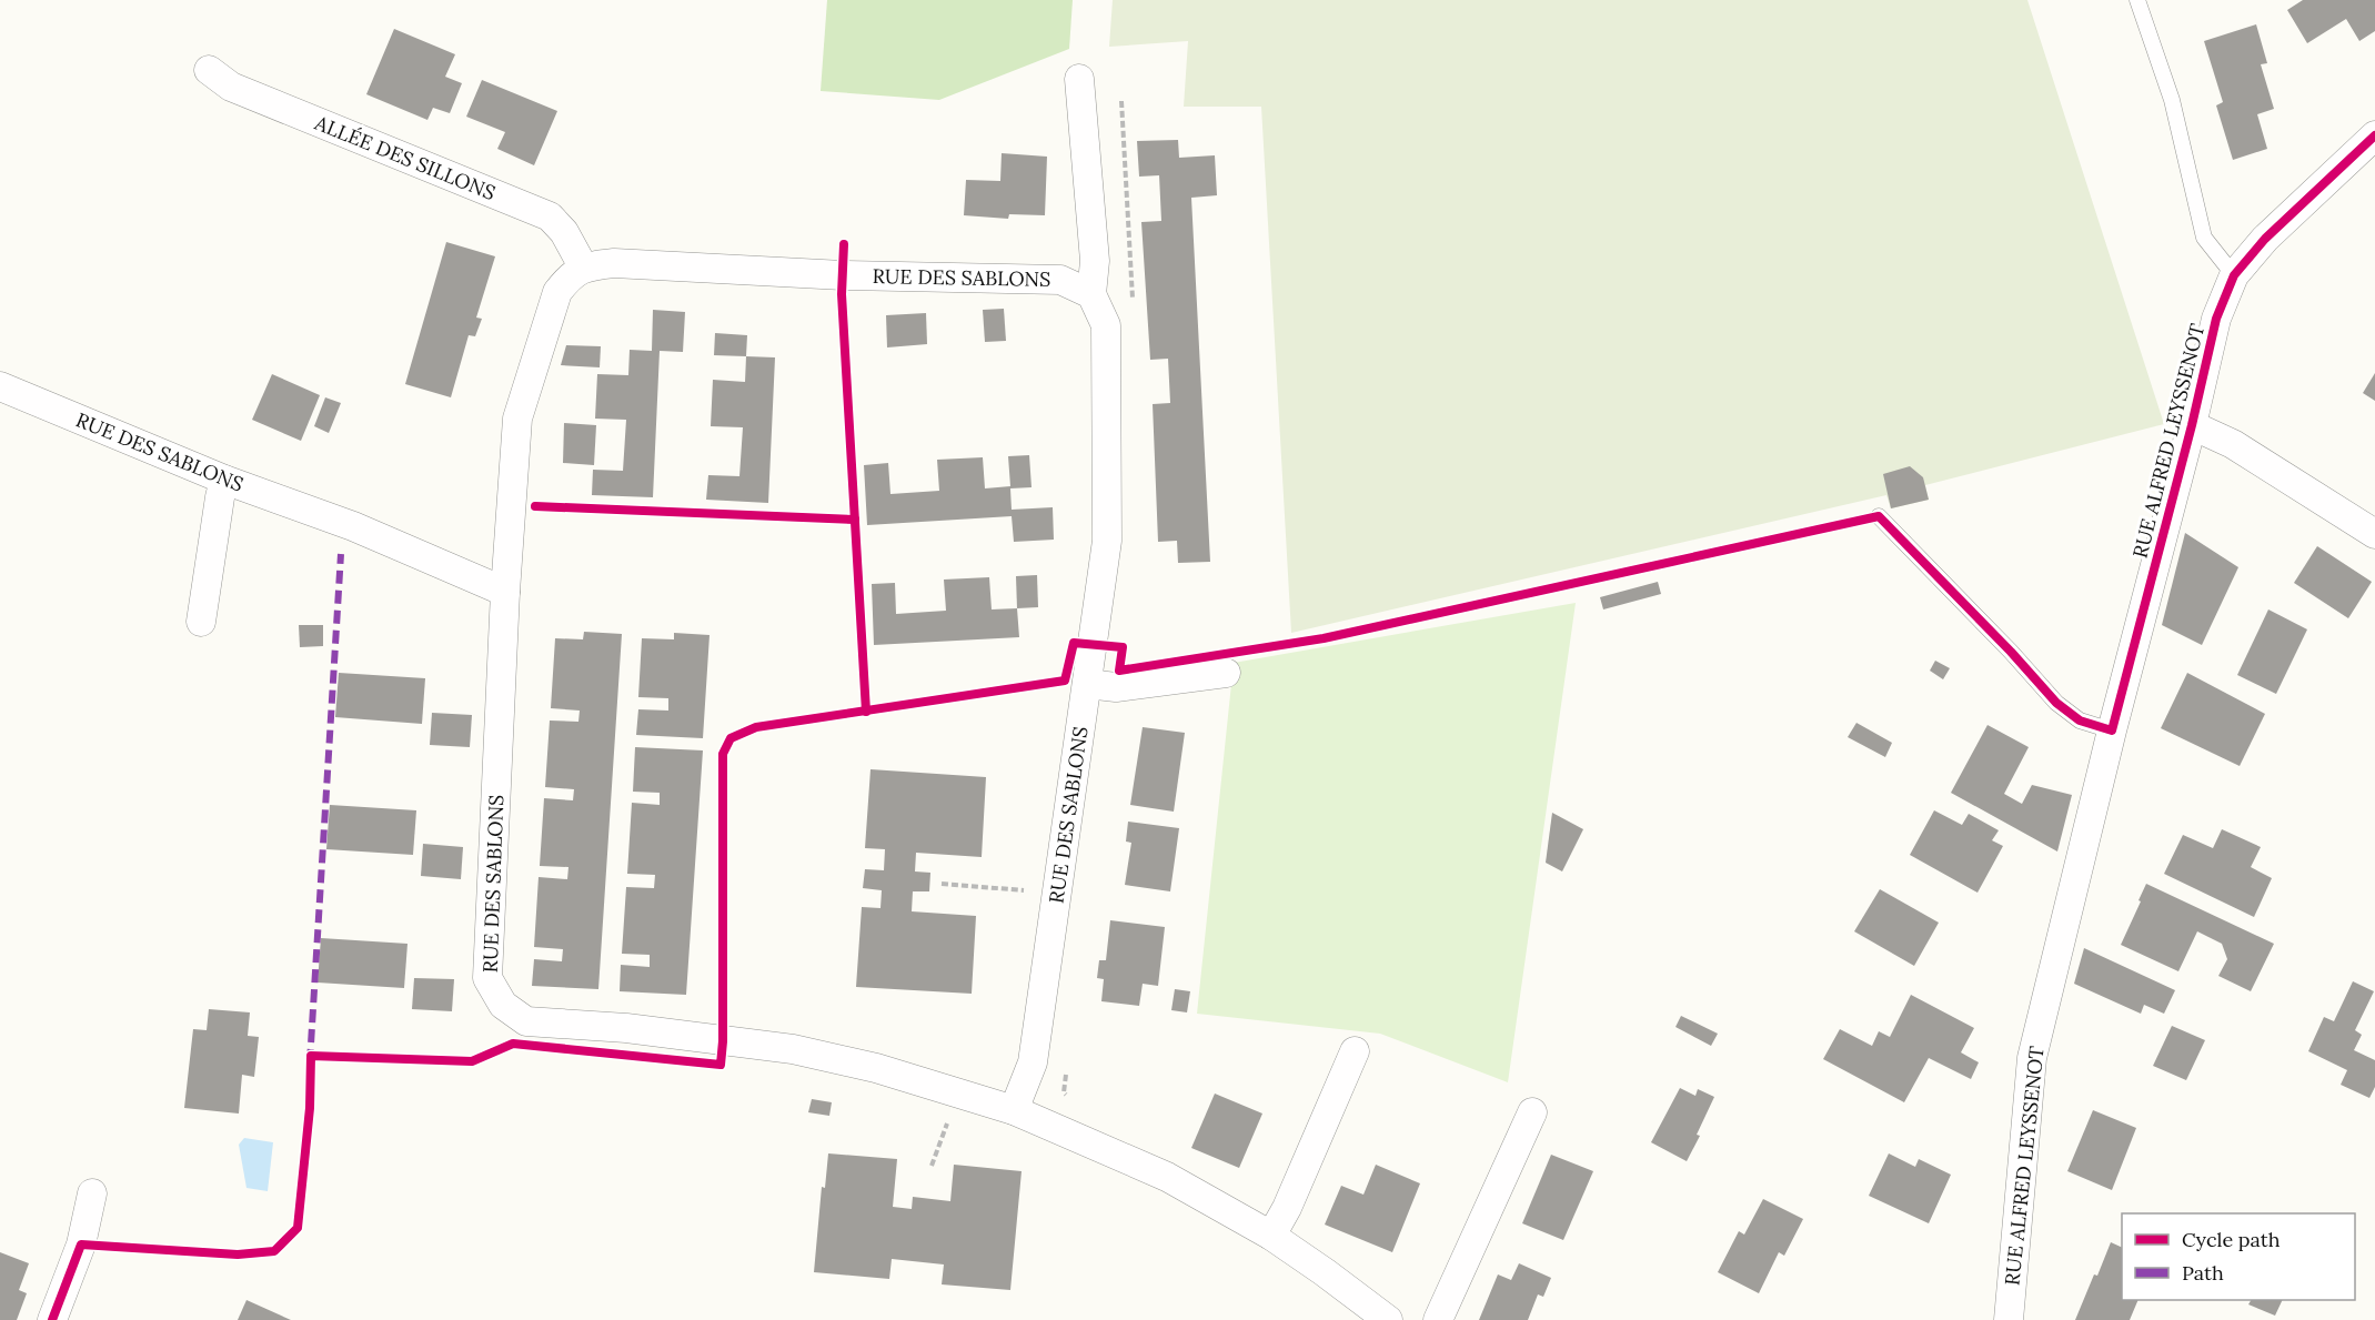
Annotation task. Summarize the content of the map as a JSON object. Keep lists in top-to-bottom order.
{
  "streets": {
    "street": ["ALLÉE DES SILLONS", "RUE DES SABLONS", "RUE ALFRED LEYSSENOT"]
  },
  "crossings": [
    ["ALLÉE DES SILLONS", "RUE DES SABLONS"]
  ],
  "legend": ["Cycle path", "Path"]
}
